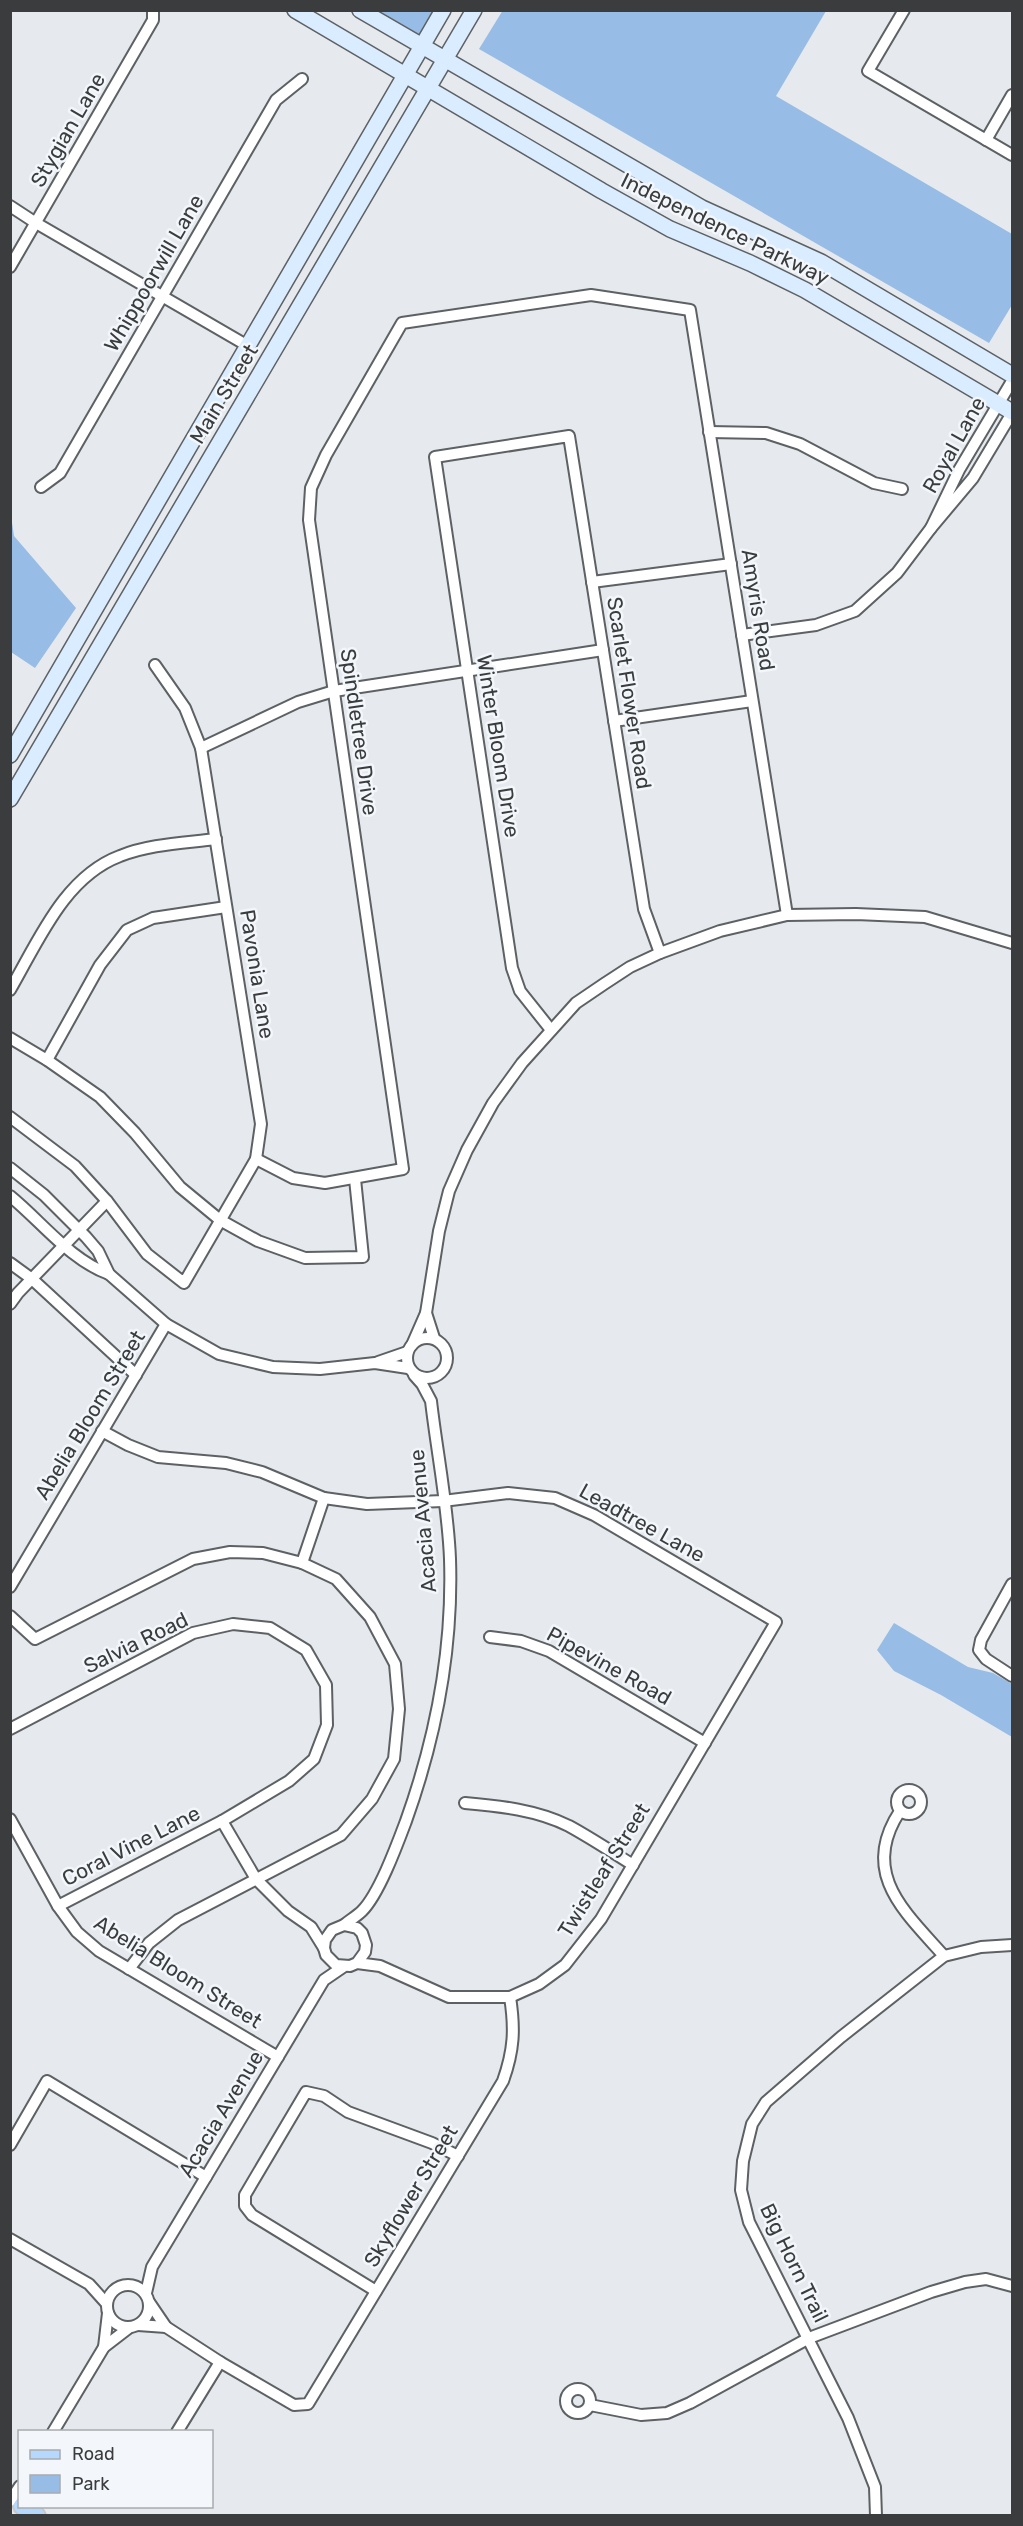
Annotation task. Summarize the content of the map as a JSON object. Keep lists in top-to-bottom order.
{
  "streets": {
    "main road": ["Independence Parkway", "Main Street"],
    "street": [
      "Stygian Lane",
      "Whippoorwill Lane",
      "Royal Lane",
      "Amyris Road",
      "Scarlet Flower Road",
      "Spindletree Drive",
      "Winter Bloom Drive",
      "Pavonia Lane",
      "Abelia Bloom Street",
      "Acacia Avenue",
      "Leadtree Lane",
      "Salvia Road",
      "Pipevine Road",
      "Coral Vine Lane",
      "Twistleaf Street",
      "Skyflower Street",
      "Big Horn Trail"
    ]
  },
  "crossings": [
    ["Independence Parkway", "Main Street"],
    ["Independence Parkway", "Royal Lane"],
    ["Royal Lane", "Amyris Road"],
    ["Amyris Road", "Spindletree Drive"],
    ["Scarlet Flower Road", "Winter Bloom Drive"],
    ["Abelia Bloom Street", "Acacia Avenue"],
    ["Abelia Bloom Street", "Leadtree Lane"],
    ["Abelia Bloom Street", "Coral Vine Lane"],
    ["Acacia Avenue", "Leadtree Lane"],
    ["Acacia Avenue", "Twistleaf Street"],
    ["Leadtree Lane", "Twistleaf Street"],
    ["Salvia Road", "Coral Vine Lane"],
    ["Pipevine Road", "Twistleaf Street"],
    ["Twistleaf Street", "Skyflower Street"]
  ],
  "legend": ["Road", "Park"]
}
